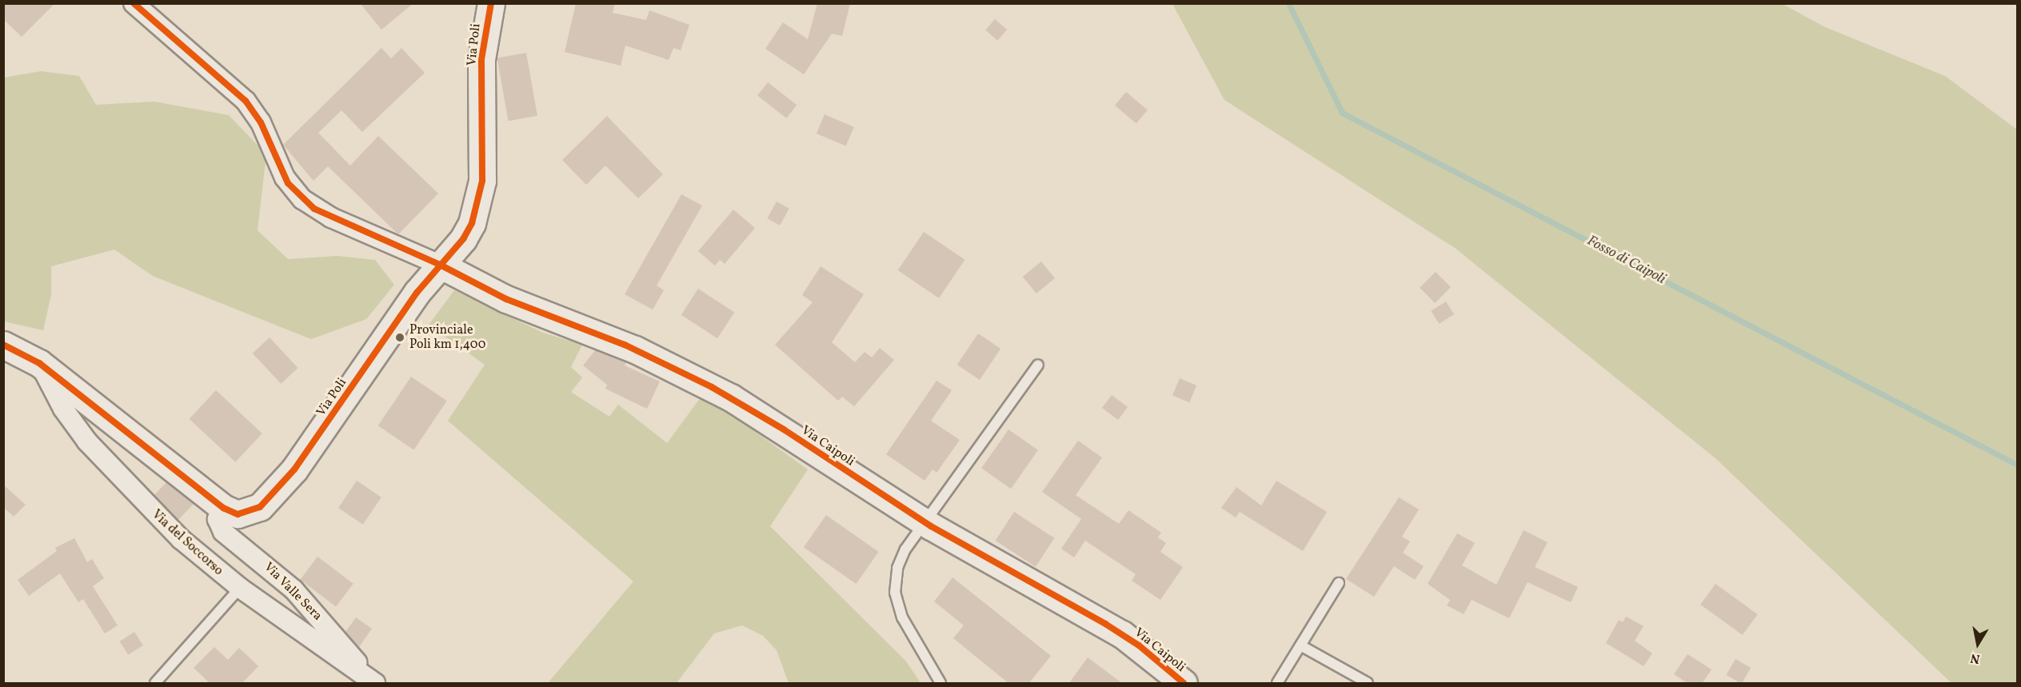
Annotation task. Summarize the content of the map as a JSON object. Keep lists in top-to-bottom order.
{
  "streets": {
    "street": [
      "Via Poli",
      "Via Caipoli",
      "Via del Soccorso",
      "Via Valle Sera"
    ]
  },
  "crossings": [
    ["Via Poli", "Via Caipoli"],
    ["Via Poli", "Via del Soccorso"],
    ["Via Poli", "Via Valle Sera"],
    ["Via del Soccorso", "Via Valle Sera"]
  ],
  "water": ["Fosso di Caipoli"],
  "places": ["Provinciale Poli km 1,400"],
  "north": "bottom"
}
